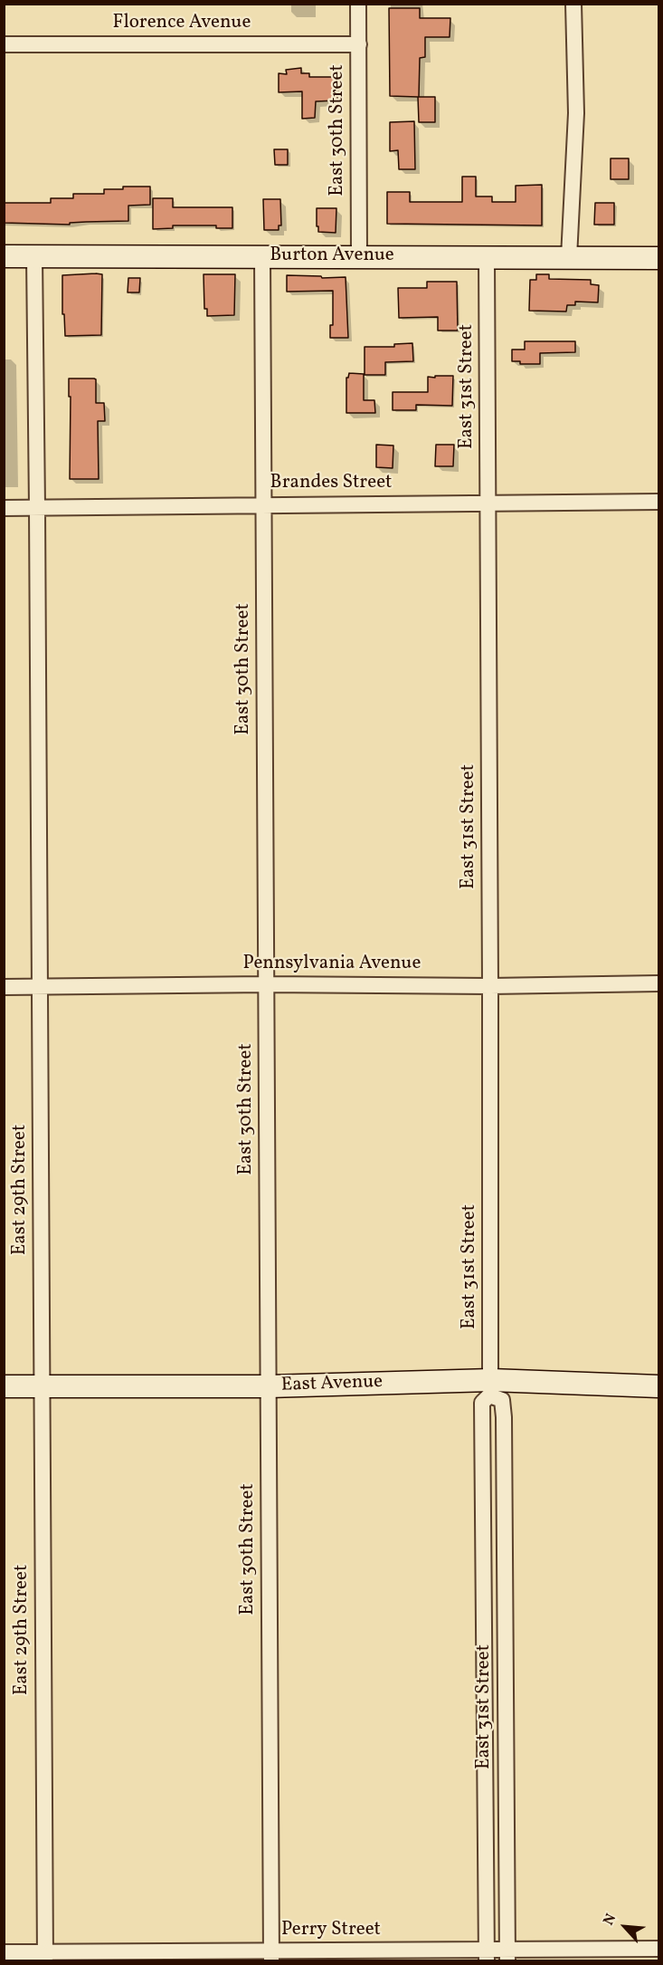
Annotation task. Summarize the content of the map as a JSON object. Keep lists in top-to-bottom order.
{
  "streets": {
    "street": [
      "Florence Avenue",
      "East 30th Street",
      "Burton Avenue",
      "East 31st Street",
      "Brandes Street",
      "Pennsylvania Avenue",
      "East 29th Street",
      "East Avenue",
      "Perry Street"
    ]
  },
  "crossings": [
    ["Florence Avenue", "East 30th Street"],
    ["East 30th Street", "Burton Avenue"],
    ["East 30th Street", "Brandes Street"],
    ["East 30th Street", "Pennsylvania Avenue"],
    ["East 30th Street", "East Avenue"],
    ["East 30th Street", "Perry Street"],
    ["Burton Avenue", "East 31st Street"],
    ["Burton Avenue", "East 29th Street"],
    ["East 31st Street", "Brandes Street"],
    ["East 31st Street", "Pennsylvania Avenue"],
    ["East 31st Street", "East Avenue"],
    ["East 31st Street", "Perry Street"],
    ["Brandes Street", "East 29th Street"],
    ["Pennsylvania Avenue", "East 29th Street"],
    ["East 29th Street", "East Avenue"],
    ["East 29th Street", "Perry Street"]
  ],
  "north": "top left"
}
